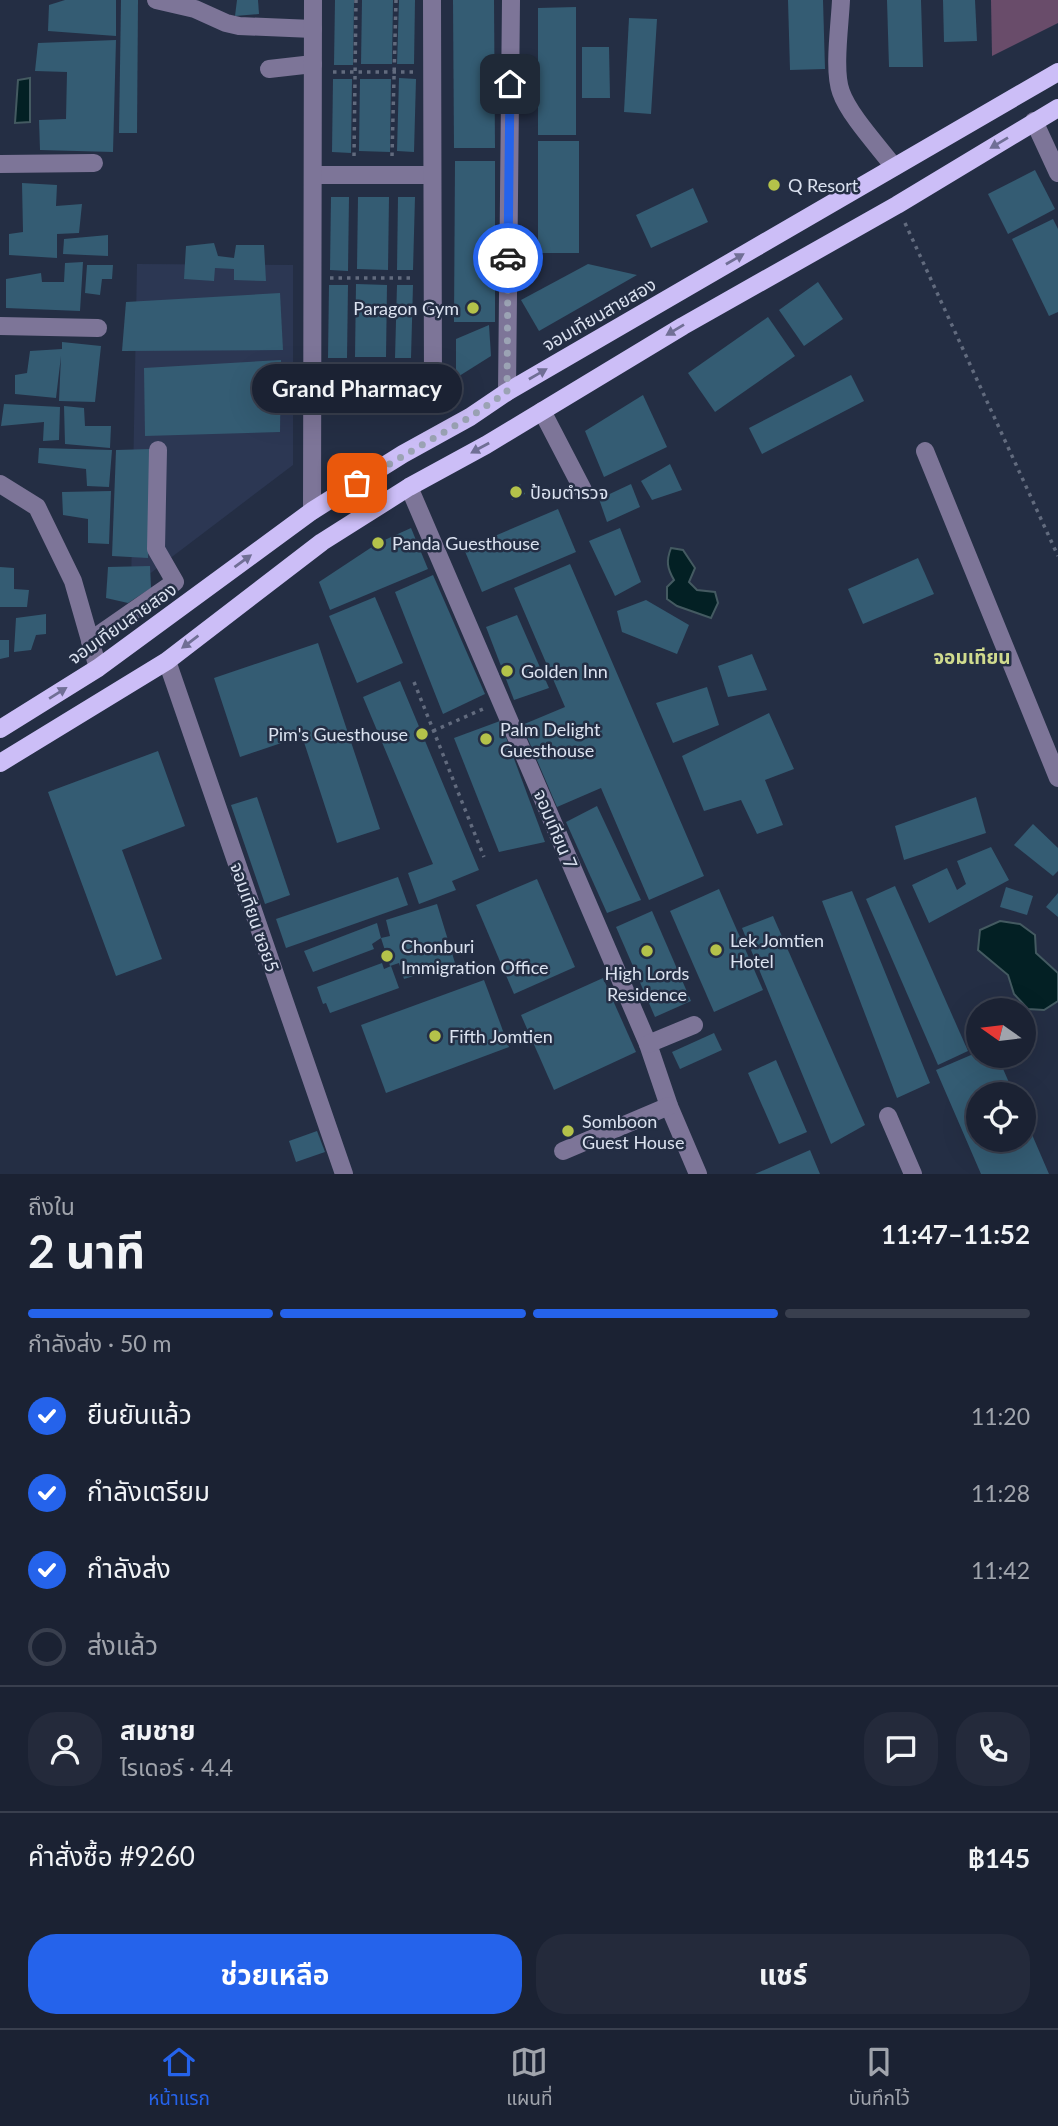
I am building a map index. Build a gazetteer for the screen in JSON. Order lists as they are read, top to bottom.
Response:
{
  "streets": {
    "main road": ["จอมเทียนสายสอง"],
    "street": ["จอมเทียน 7", "จอมเทียน ซอย5"]
  },
  "districts": ["จอมเทียน"],
  "places": [
    "Q Resort",
    "Paragon Gym",
    "Grand Pharmacy",
    "ป้อมตำรวจ",
    "Panda Guesthouse",
    "Golden Inn",
    "Pim's Guesthouse",
    "Palm Delight Guesthouse",
    "Lek Jomtien Hotel",
    "High Lords Residence",
    "Chonburi Immigration Office",
    "Fifth Jomtien",
    "Somboon Guest House"
  ],
  "north": "left",
  "page": {
    "bubble": "Grand Pharmacy",
    "heading": ["2 นาที", "ถึงใน", "11:47–11:52"],
    "panel": [
      "สมชาย",
      "ไรเดอร์ · 4.4",
      "คำสั่งซื้อ #9260",
      "฿145"
    ],
    "bar": "กำลังส่ง · 50 m",
    "list": [
      ["ยืนยันแล้ว", "11:20"],
      ["กำลังเตรียม", "11:28"],
      ["กำลังส่ง", "11:42"],
      "ส่งแล้ว"
    ],
    "buttons": ["ช่วยเหลือ", "แชร์"],
    "tabs": ["หน้าแรก", "แผนที่", "บันทึกไว้"]
  }
}
